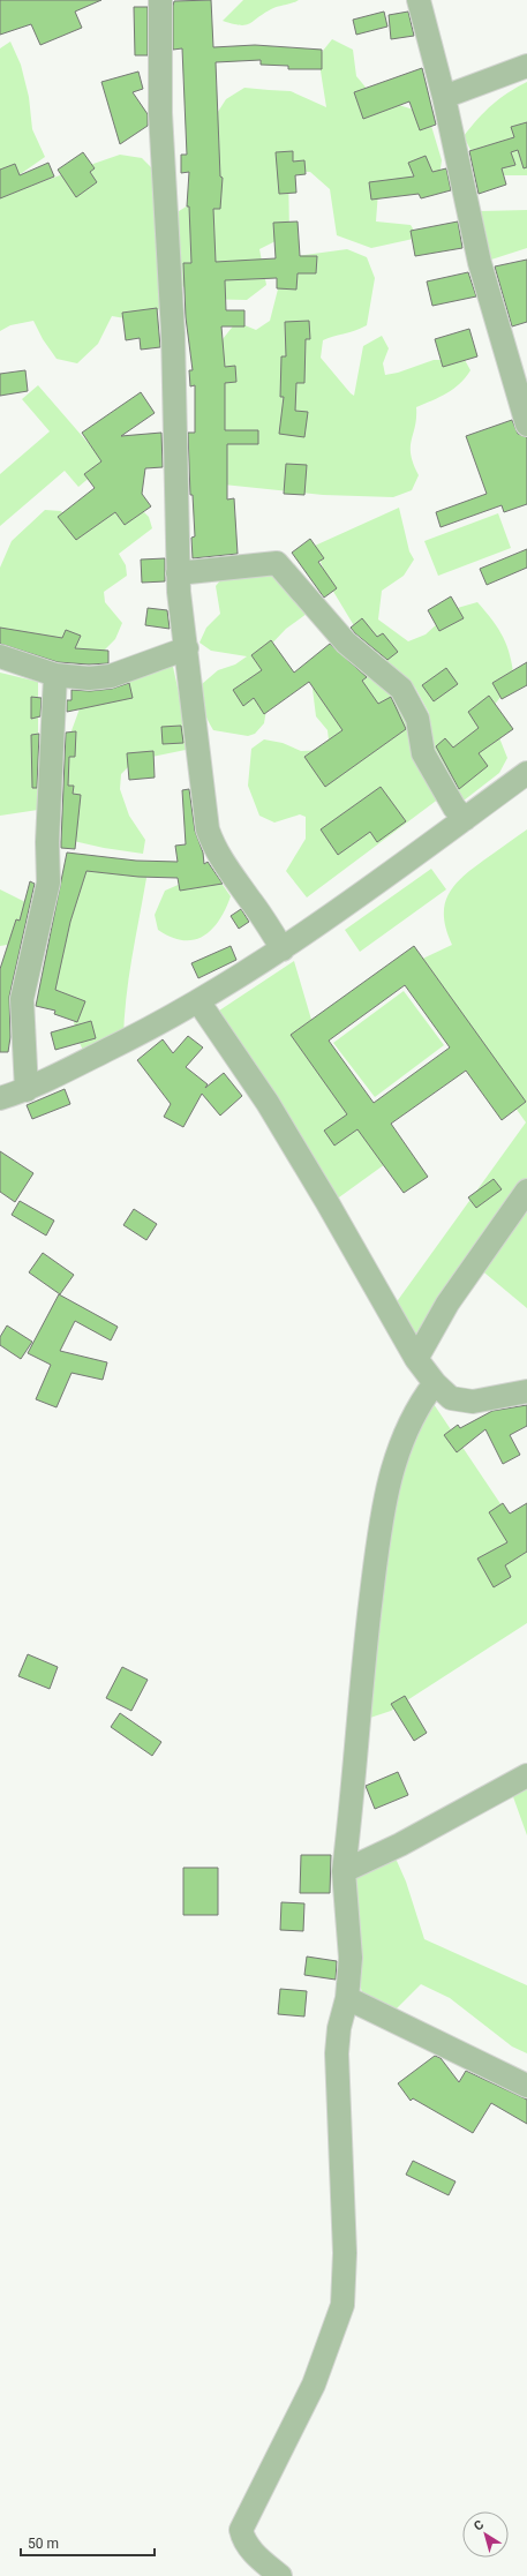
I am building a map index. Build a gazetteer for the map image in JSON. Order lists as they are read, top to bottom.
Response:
{
  "scale_bar": "50 m",
  "north": "top left"
}
